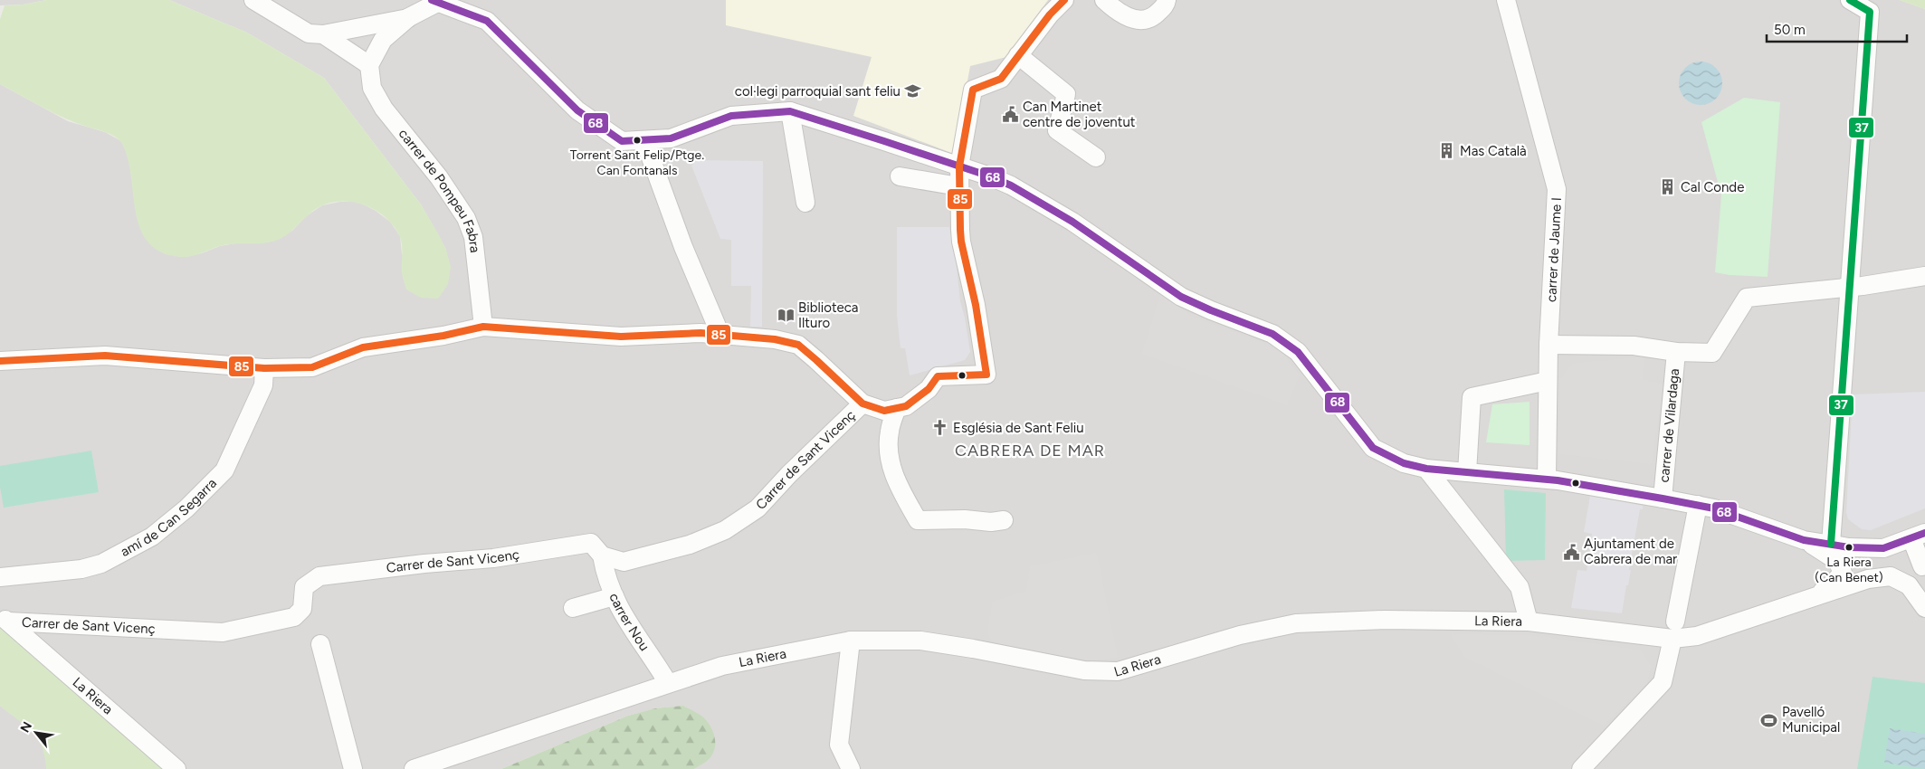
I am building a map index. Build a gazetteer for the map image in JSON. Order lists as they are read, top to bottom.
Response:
{
  "streets": {
    "street": [
      "carrer de Pompeu Fabra",
      "carrer de Jaume I",
      "carrer de Vilardaga",
      "Carrer de Sant Vicenç",
      "amí de Can Segarra",
      "carrer Nou",
      "La Riera"
    ]
  },
  "crossings": [
    ["Carrer de Sant Vicenç", "carrer Nou"],
    ["Carrer de Sant Vicenç", "La Riera"],
    ["carrer Nou", "La Riera"]
  ],
  "districts": ["CABRERA DE MAR"],
  "places": {
    "school or university": ["col·legi parroquial sant feliu"],
    "public building": ["Can Martinet centre de joventut", "Ajuntament de Cabrera de mar"],
    "other": ["Torrent Sant Felip/Ptge. Can Fontanals", "La Riera (Can Benet)"],
    "building": ["Mas Català", "Cal Conde"],
    "library": ["Biblioteca Ilturo"],
    "church": ["Església de Sant Feliu"],
    "sports": ["Pavelló Municipal"]
  },
  "lines": ["transit line 68", "transit line 85", "transit line 37"],
  "scale_bar": "50 m",
  "north": "top left"
}
